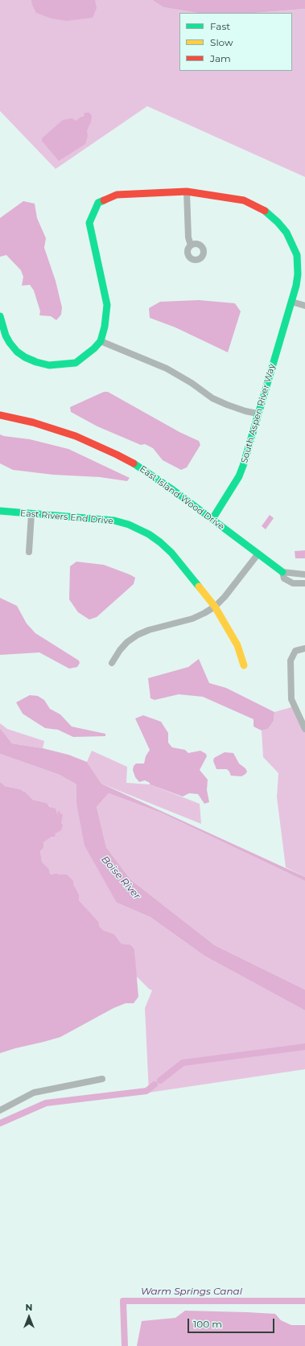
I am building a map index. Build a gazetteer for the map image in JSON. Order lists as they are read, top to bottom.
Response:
{
  "streets": {
    "street": ["South Aspen River Way", "East Island Wood Drive", "East Rivers End Drive"]
  },
  "crossings": [
    ["South Aspen River Way", "East Island Wood Drive"]
  ],
  "water": ["Boise River", "Warm Springs Canal"],
  "legend": ["Fast", "Slow", "Jam"],
  "scale_bar": "100 m",
  "north": "top"
}
